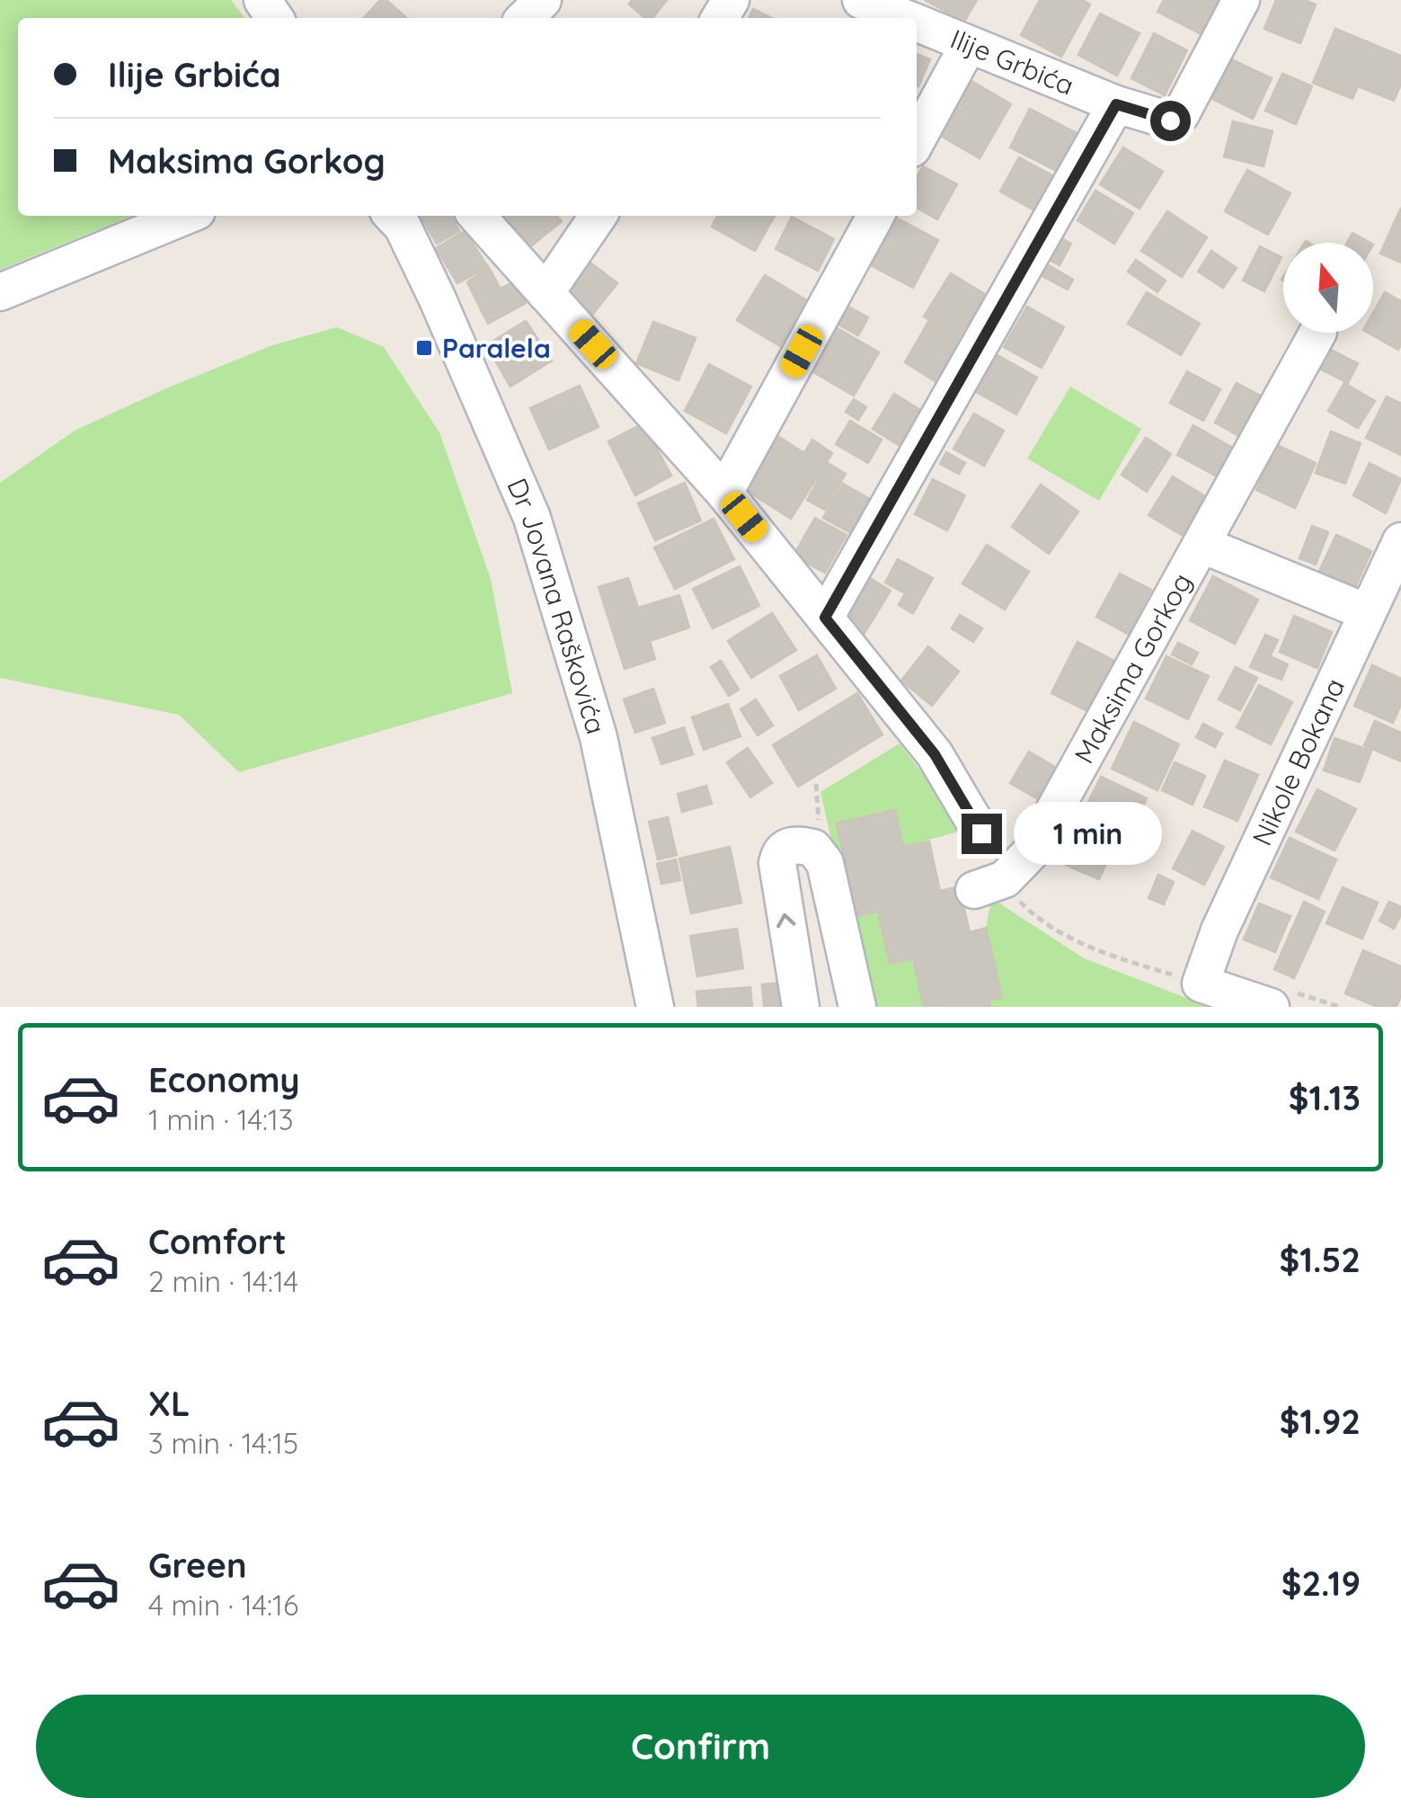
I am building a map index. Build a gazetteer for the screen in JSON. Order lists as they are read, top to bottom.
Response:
{
  "streets": {
    "street": [
      "Ilije Grbića",
      "Dr Jovana Raškovića",
      "Maksima Gorkog",
      "Nikole Bokana"
    ]
  },
  "crossings": [
    ["Maksima Gorkog", "Nikole Bokana"]
  ],
  "places": {
    "transit": ["Paralela"]
  },
  "north": "top",
  "page": {
    "banner": ["Ilije Grbića", "Maksima Gorkog"],
    "bubble": "1 min",
    "list": [
      {
        "name": "Economy",
        "note": "1 min · 14:13",
        "value": "$1.13"
      },
      {
        "name": "Comfort",
        "note": "2 min · 14:14",
        "value": "$1.52"
      },
      {
        "name": "XL",
        "note": "3 min · 14:15",
        "value": "$1.92"
      },
      {
        "name": "Green",
        "note": "4 min · 14:16",
        "value": "$2.19"
      }
    ],
    "buttons": "Confirm"
  }
}
